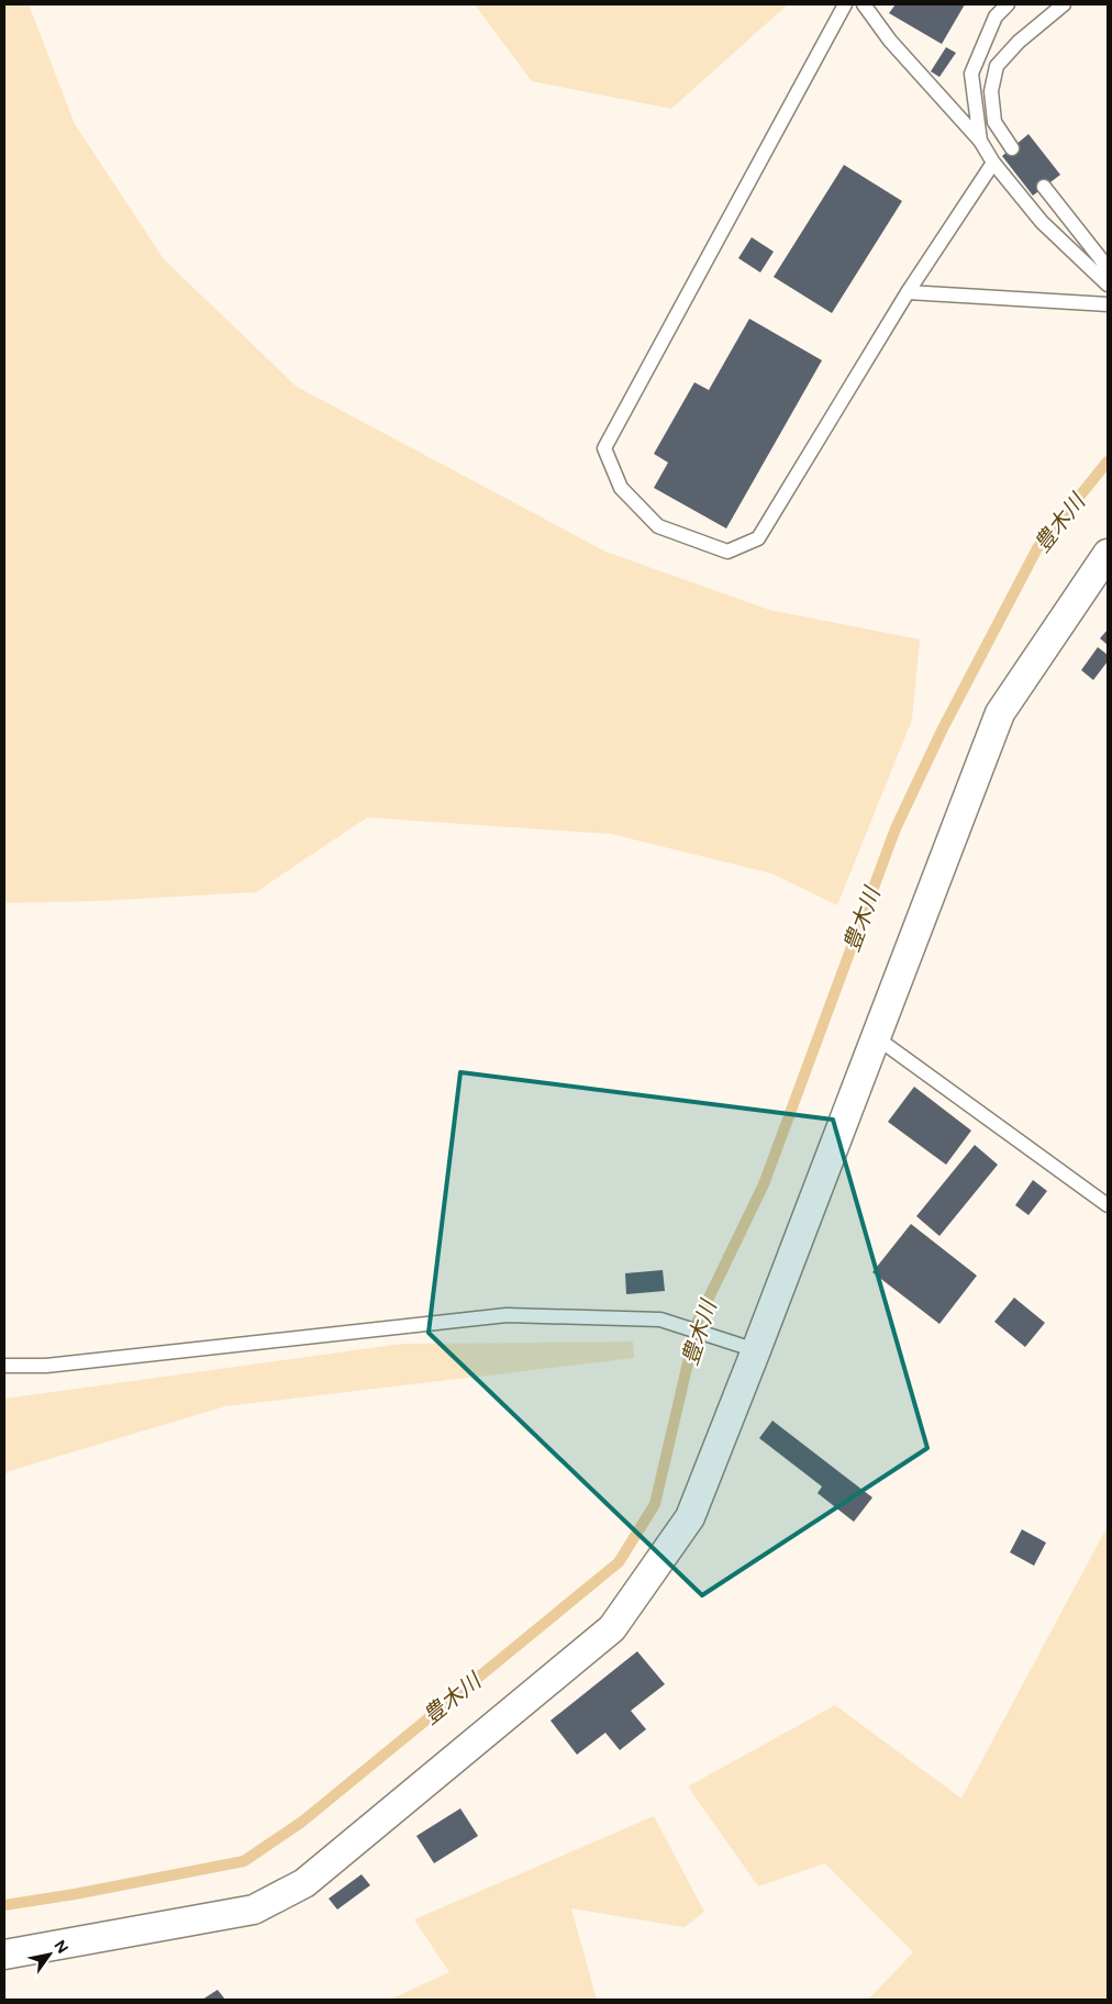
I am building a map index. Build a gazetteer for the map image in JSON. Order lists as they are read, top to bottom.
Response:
{
  "water": ["豊木川"],
  "north": "top right"
}
